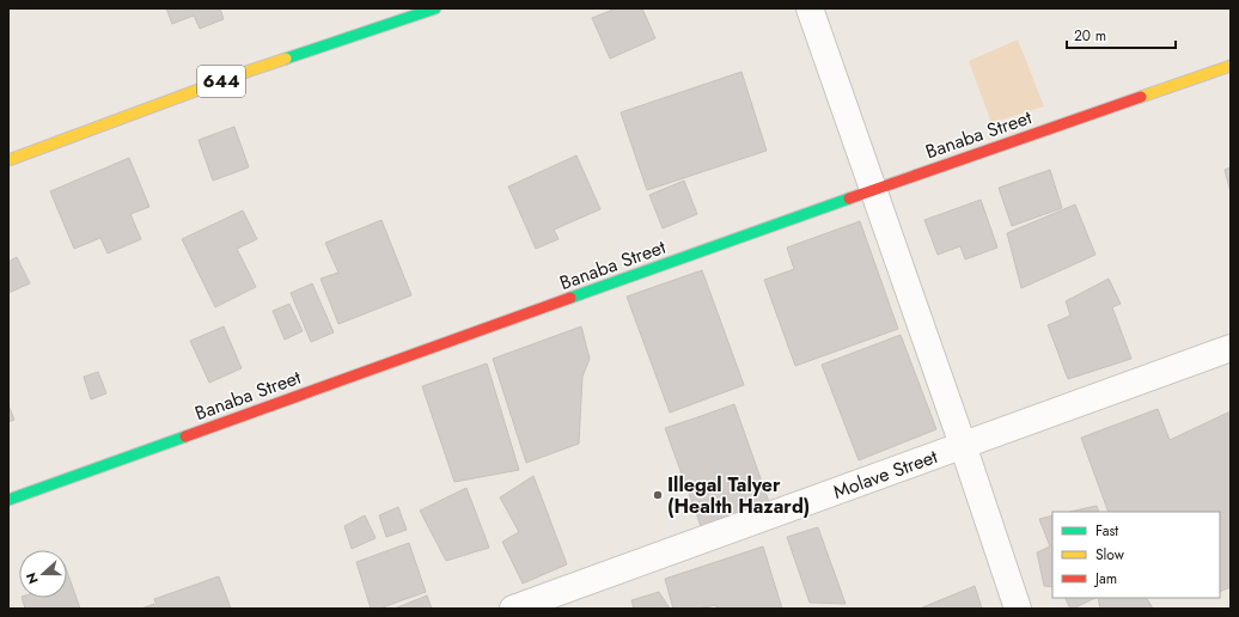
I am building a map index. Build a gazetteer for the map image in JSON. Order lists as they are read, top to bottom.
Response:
{
  "streets": {
    "street": ["644", "Banaba Street", "Molave Street"]
  },
  "places": ["Illegal Talyer (Health Hazard)"],
  "legend": ["Fast", "Slow", "Jam"],
  "scale_bar": "20 m",
  "north": "left"
}
